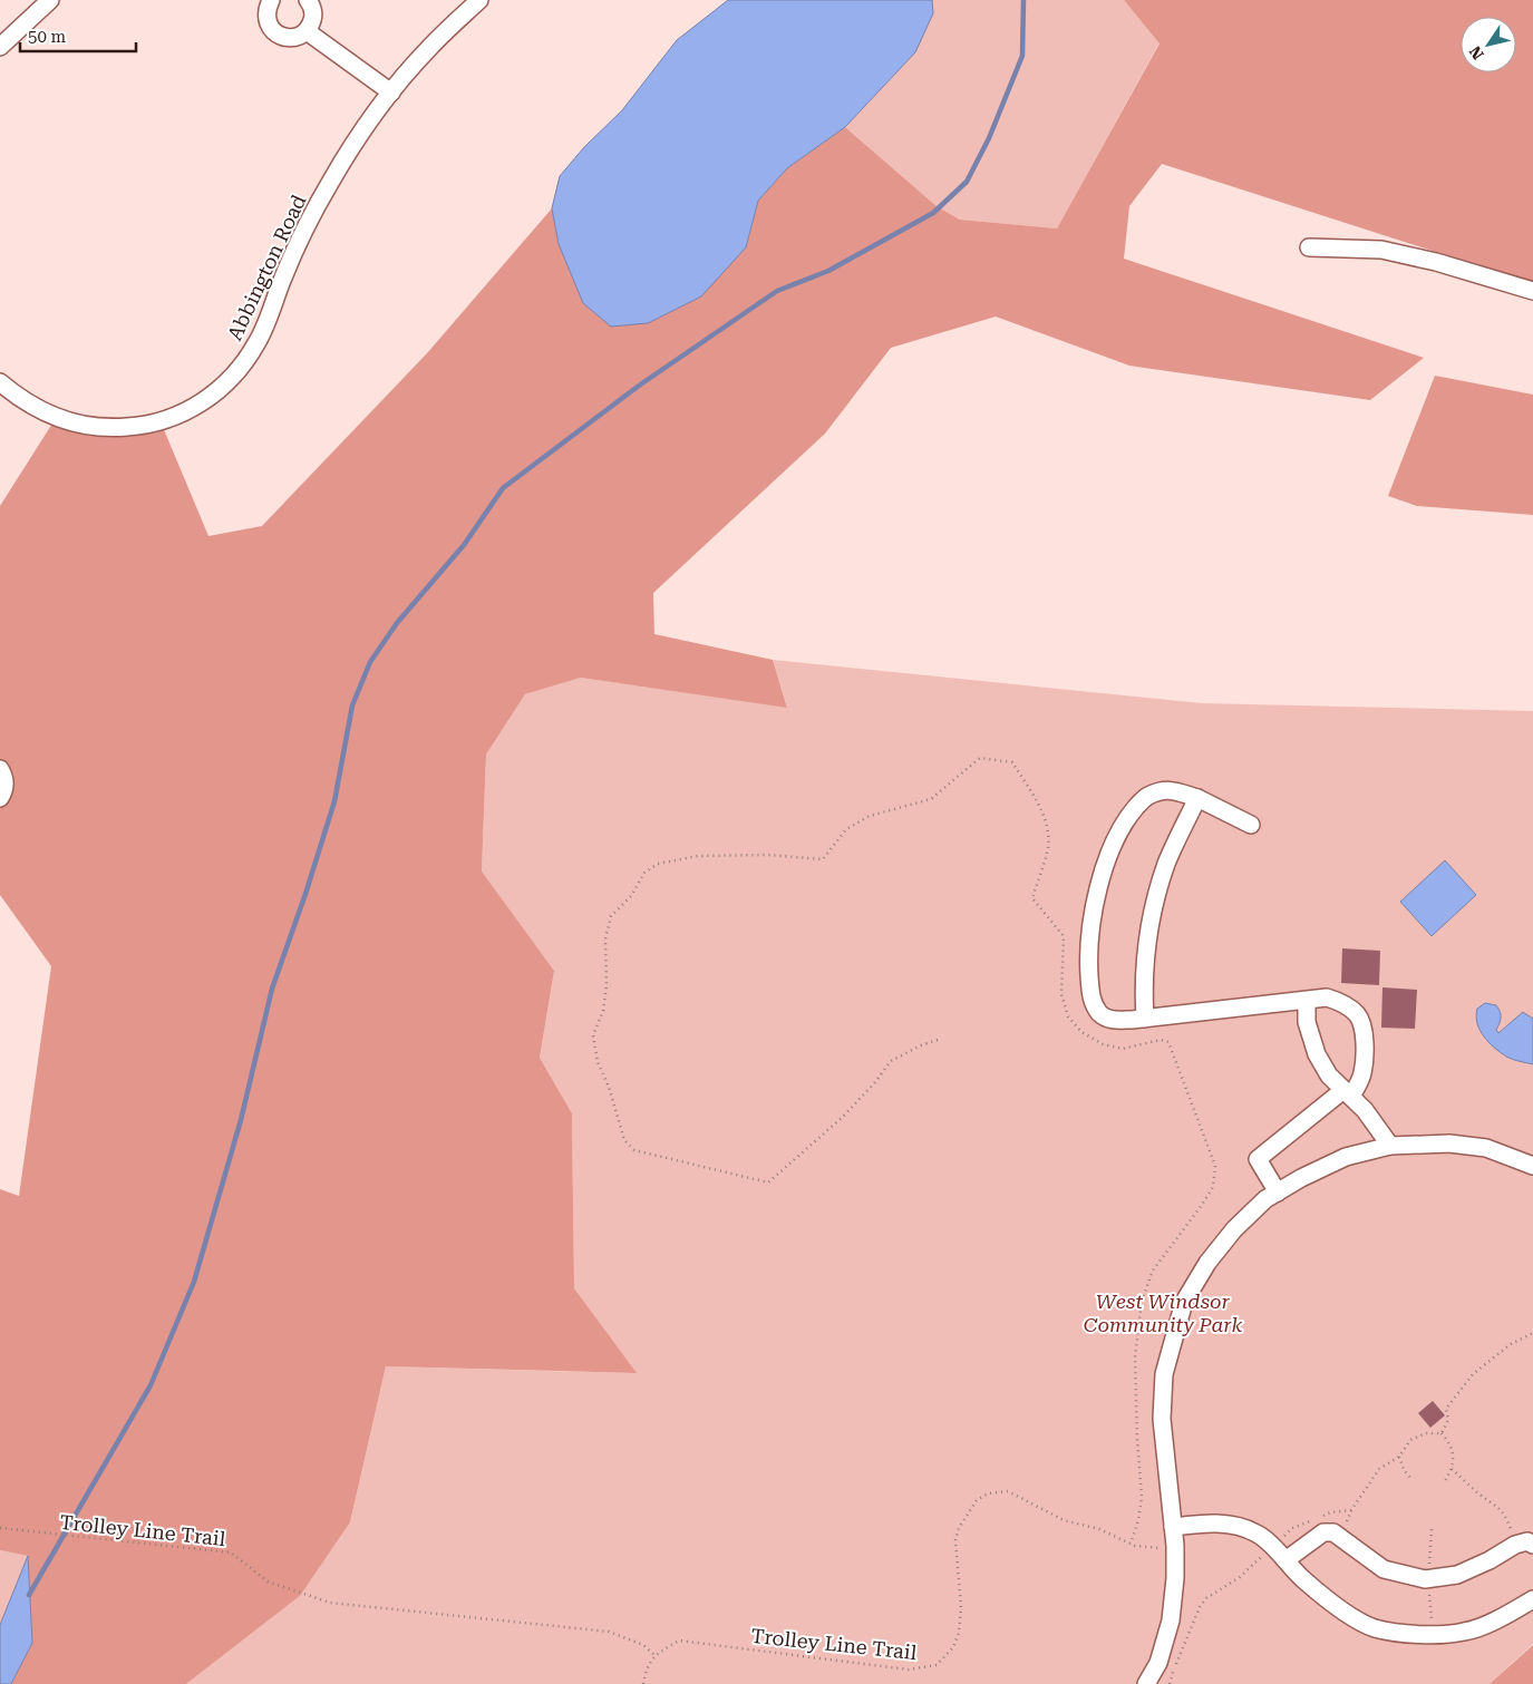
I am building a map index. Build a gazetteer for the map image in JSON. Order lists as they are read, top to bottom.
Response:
{
  "streets": {
    "street": ["Abbington Road"],
    "path": ["Trolley Line Trail"]
  },
  "parks": ["West Windsor Community Park"],
  "scale_bar": "50 m",
  "north": "bottom left"
}
